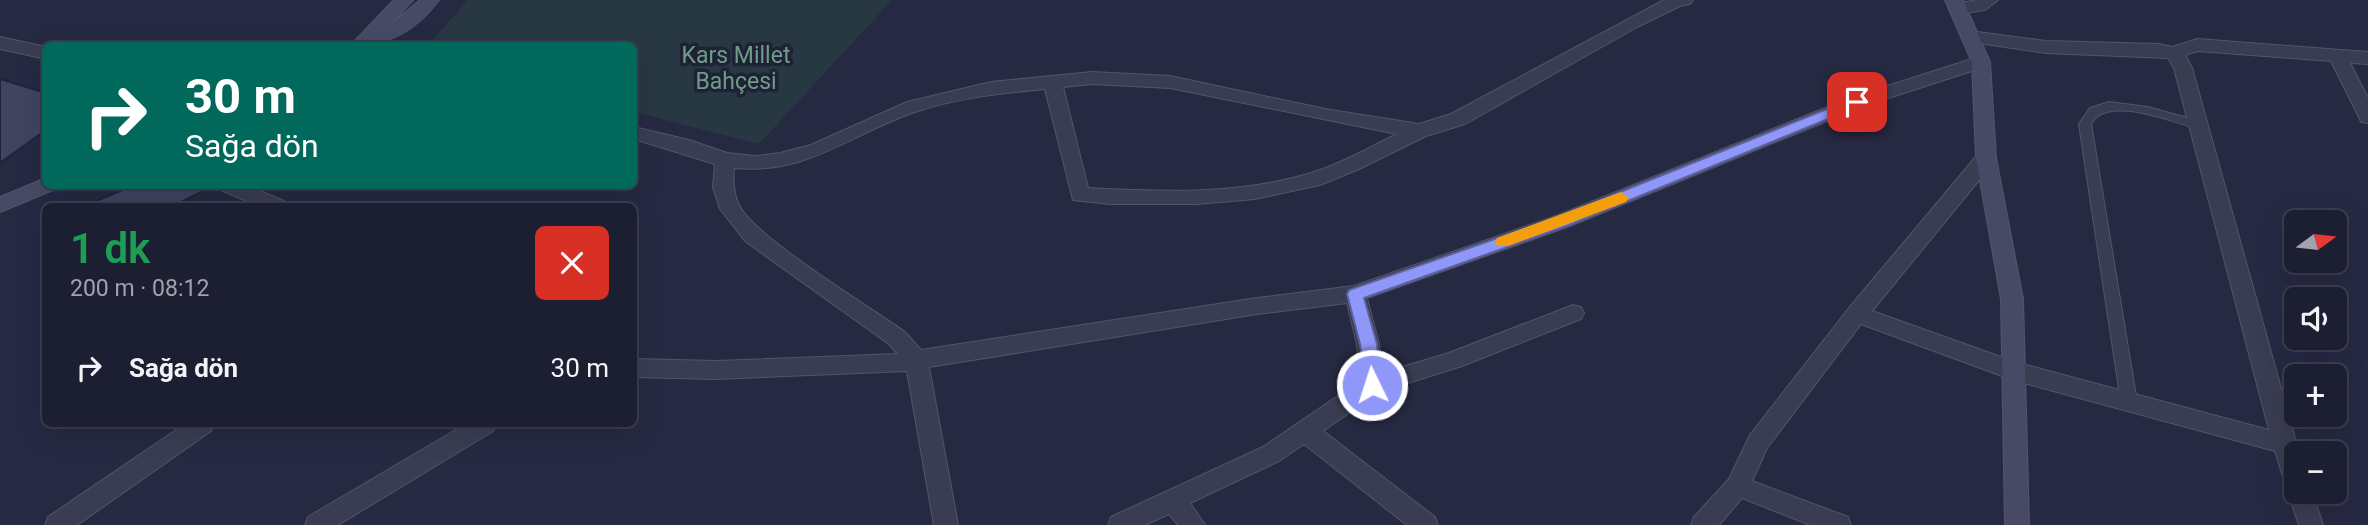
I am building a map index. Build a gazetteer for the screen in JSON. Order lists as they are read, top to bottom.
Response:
{
  "parks": ["Kars Millet Bahçesi"],
  "north": "right",
  "page": {
    "turn": ["30 m", "Sağa dön"],
    "heading": ["1 dk", "200 m · 08:12"],
    "map_buttons": ["+", "−"],
    "list": [
      {
        "name": "Sağa dön",
        "value": "30 m"
      }
    ]
  }
}
